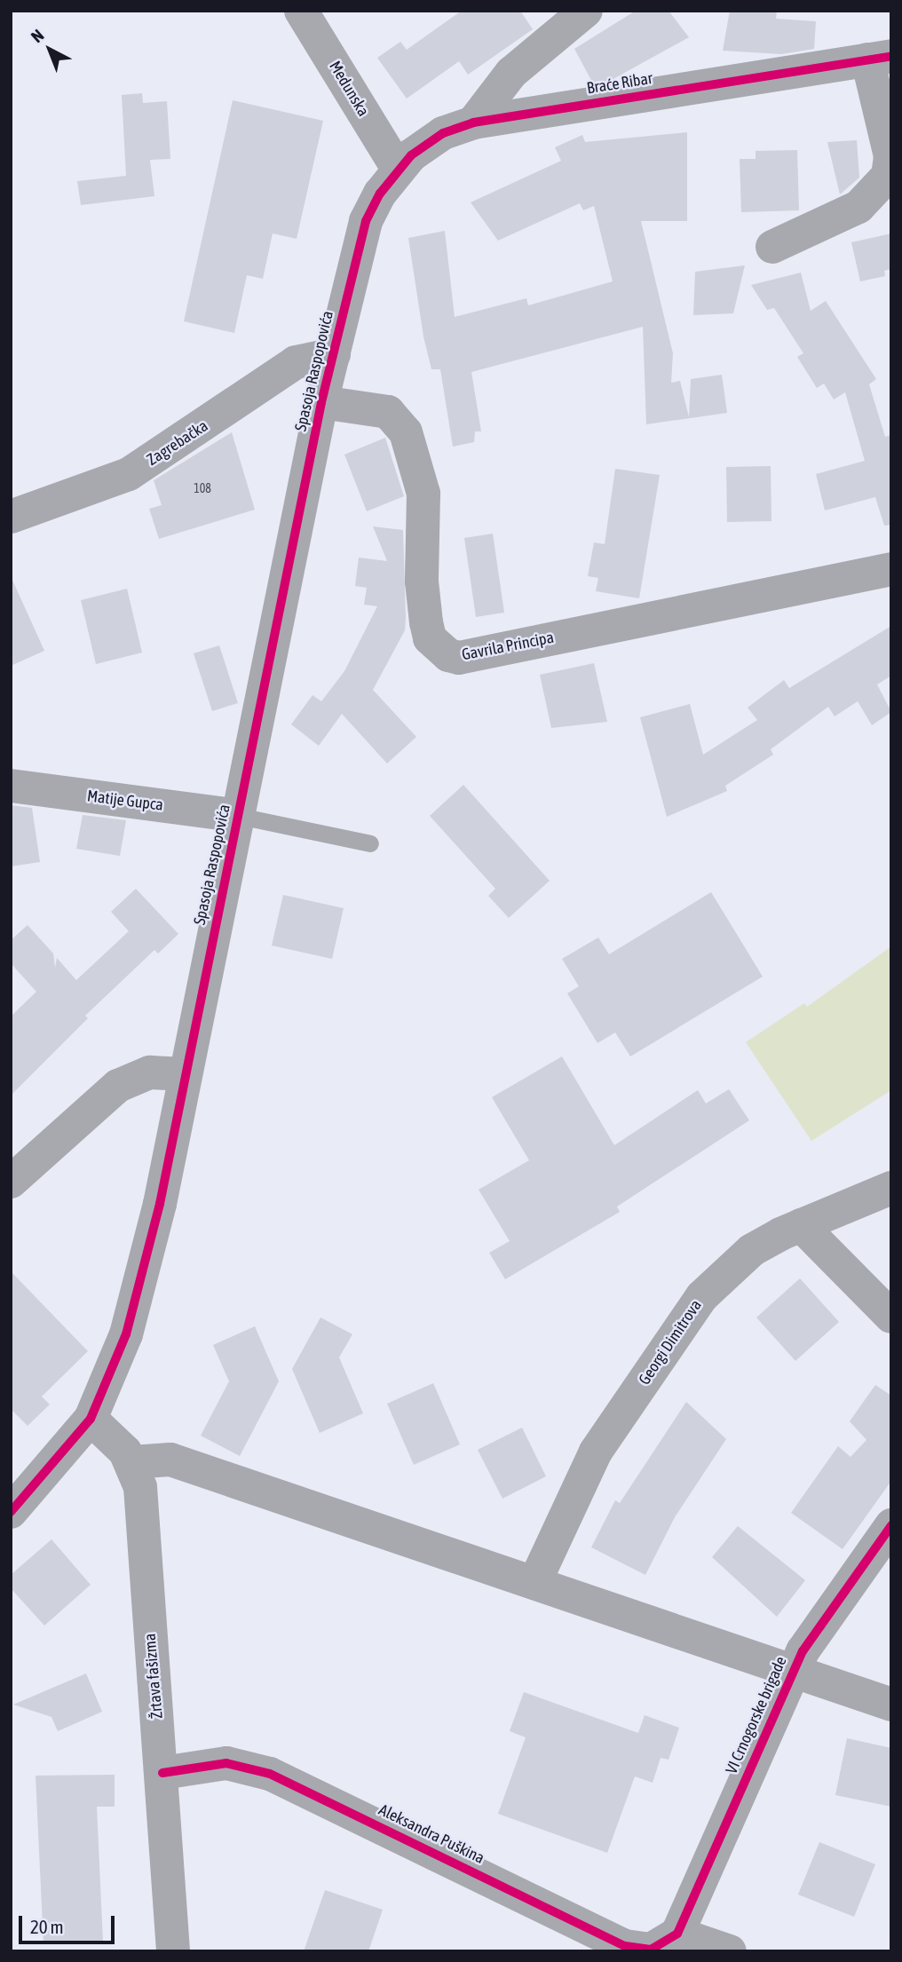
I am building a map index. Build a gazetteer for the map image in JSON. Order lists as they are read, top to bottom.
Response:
{
  "streets": {
    "street": [
      "Braće Ribar",
      "Medunska",
      "Spasoja Raspopovića",
      "Zagrebačka",
      "Gavrila Principa",
      "Matije Gupca",
      "Georgi Dimitrova",
      "Žrtava fašizma",
      "VI Crnogorske brigade",
      "Aleksandra Puškina"
    ]
  },
  "crossings": [
    ["Braće Ribar", "Medunska"],
    ["Braće Ribar", "Spasoja Raspopovića"],
    ["Medunska", "Spasoja Raspopovića"],
    ["Spasoja Raspopovića", "Zagrebačka"],
    ["Spasoja Raspopovića", "Gavrila Principa"],
    ["Spasoja Raspopovića", "Matije Gupca"],
    ["Spasoja Raspopovića", "Žrtava fašizma"],
    ["Žrtava fašizma", "Aleksandra Puškina"],
    ["VI Crnogorske brigade", "Aleksandra Puškina"]
  ],
  "house_numbers": ["108"],
  "scale_bar": "20 m",
  "north": "top left"
}
